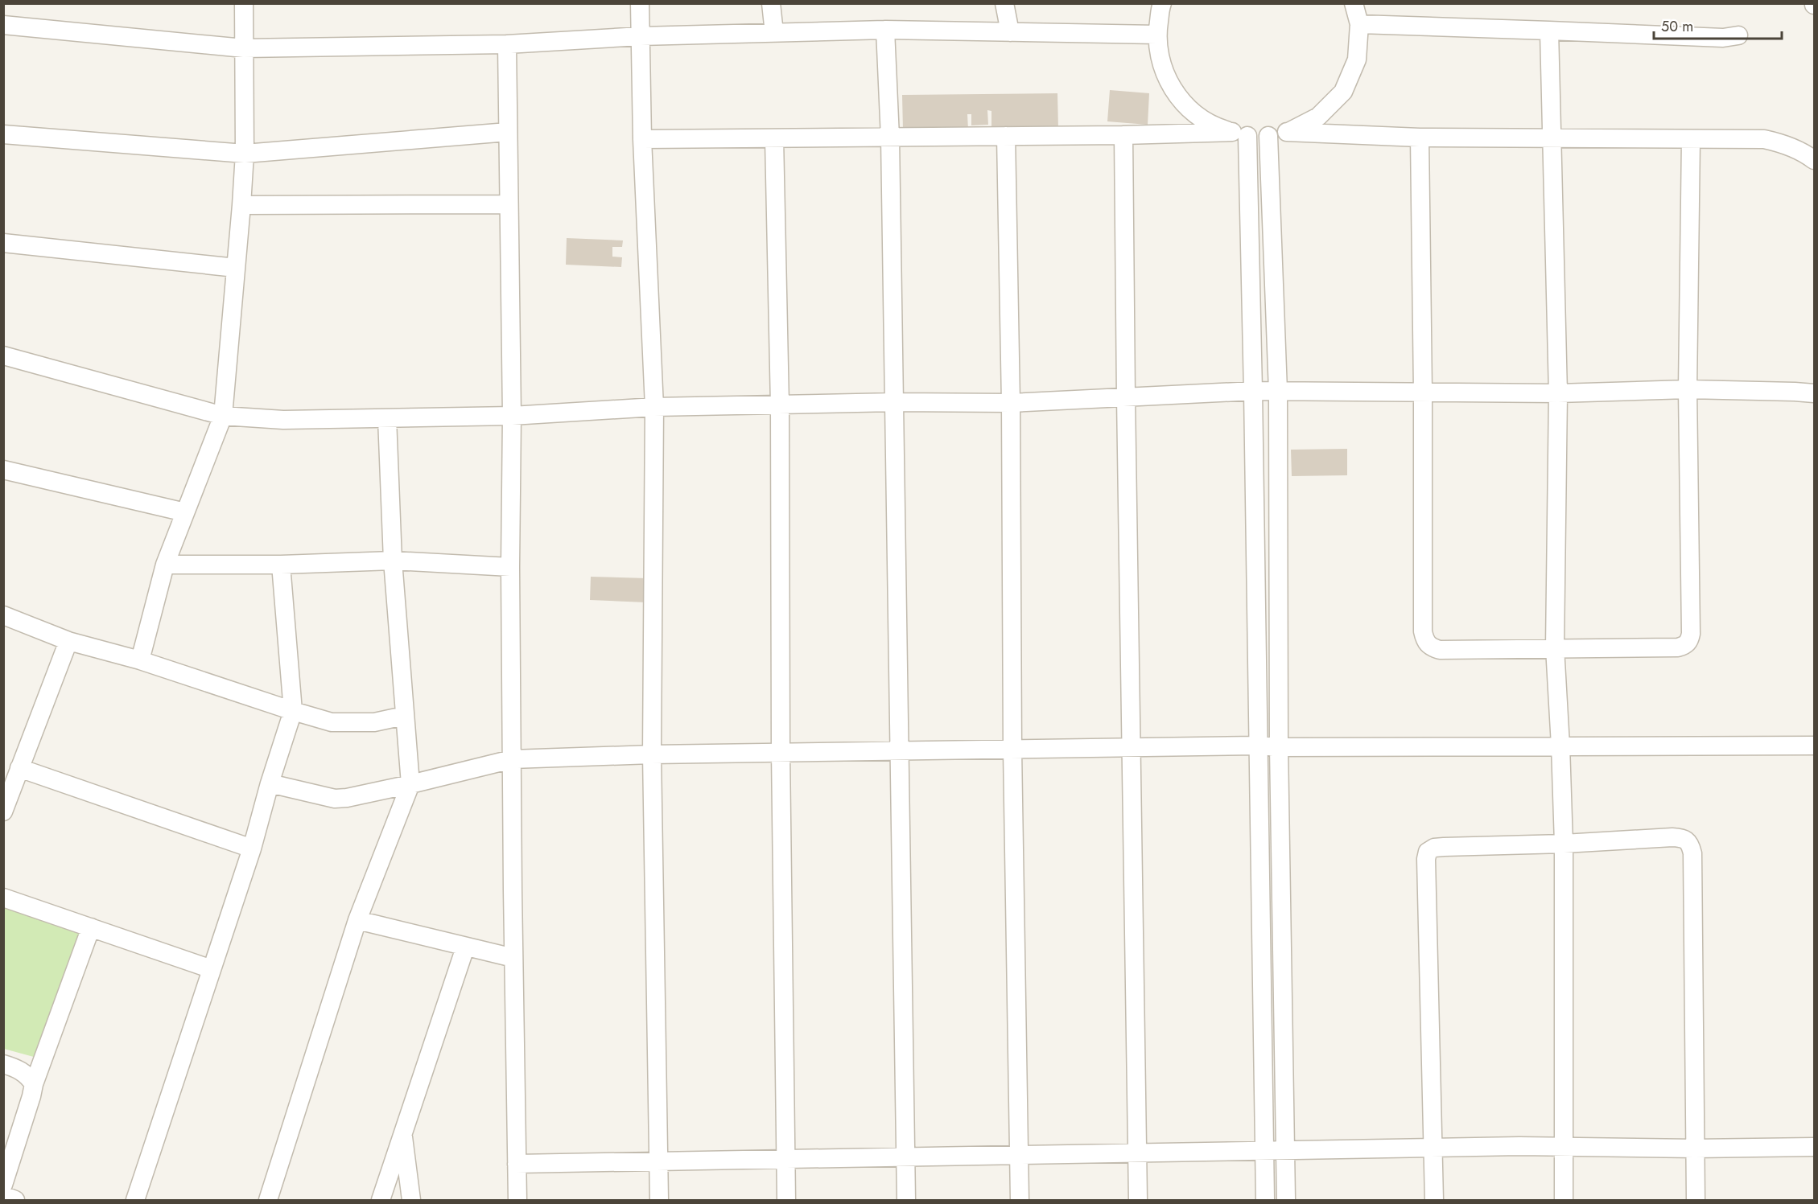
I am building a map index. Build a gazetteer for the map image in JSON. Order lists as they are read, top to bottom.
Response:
{
  "scale_bar": "50 m"
}
